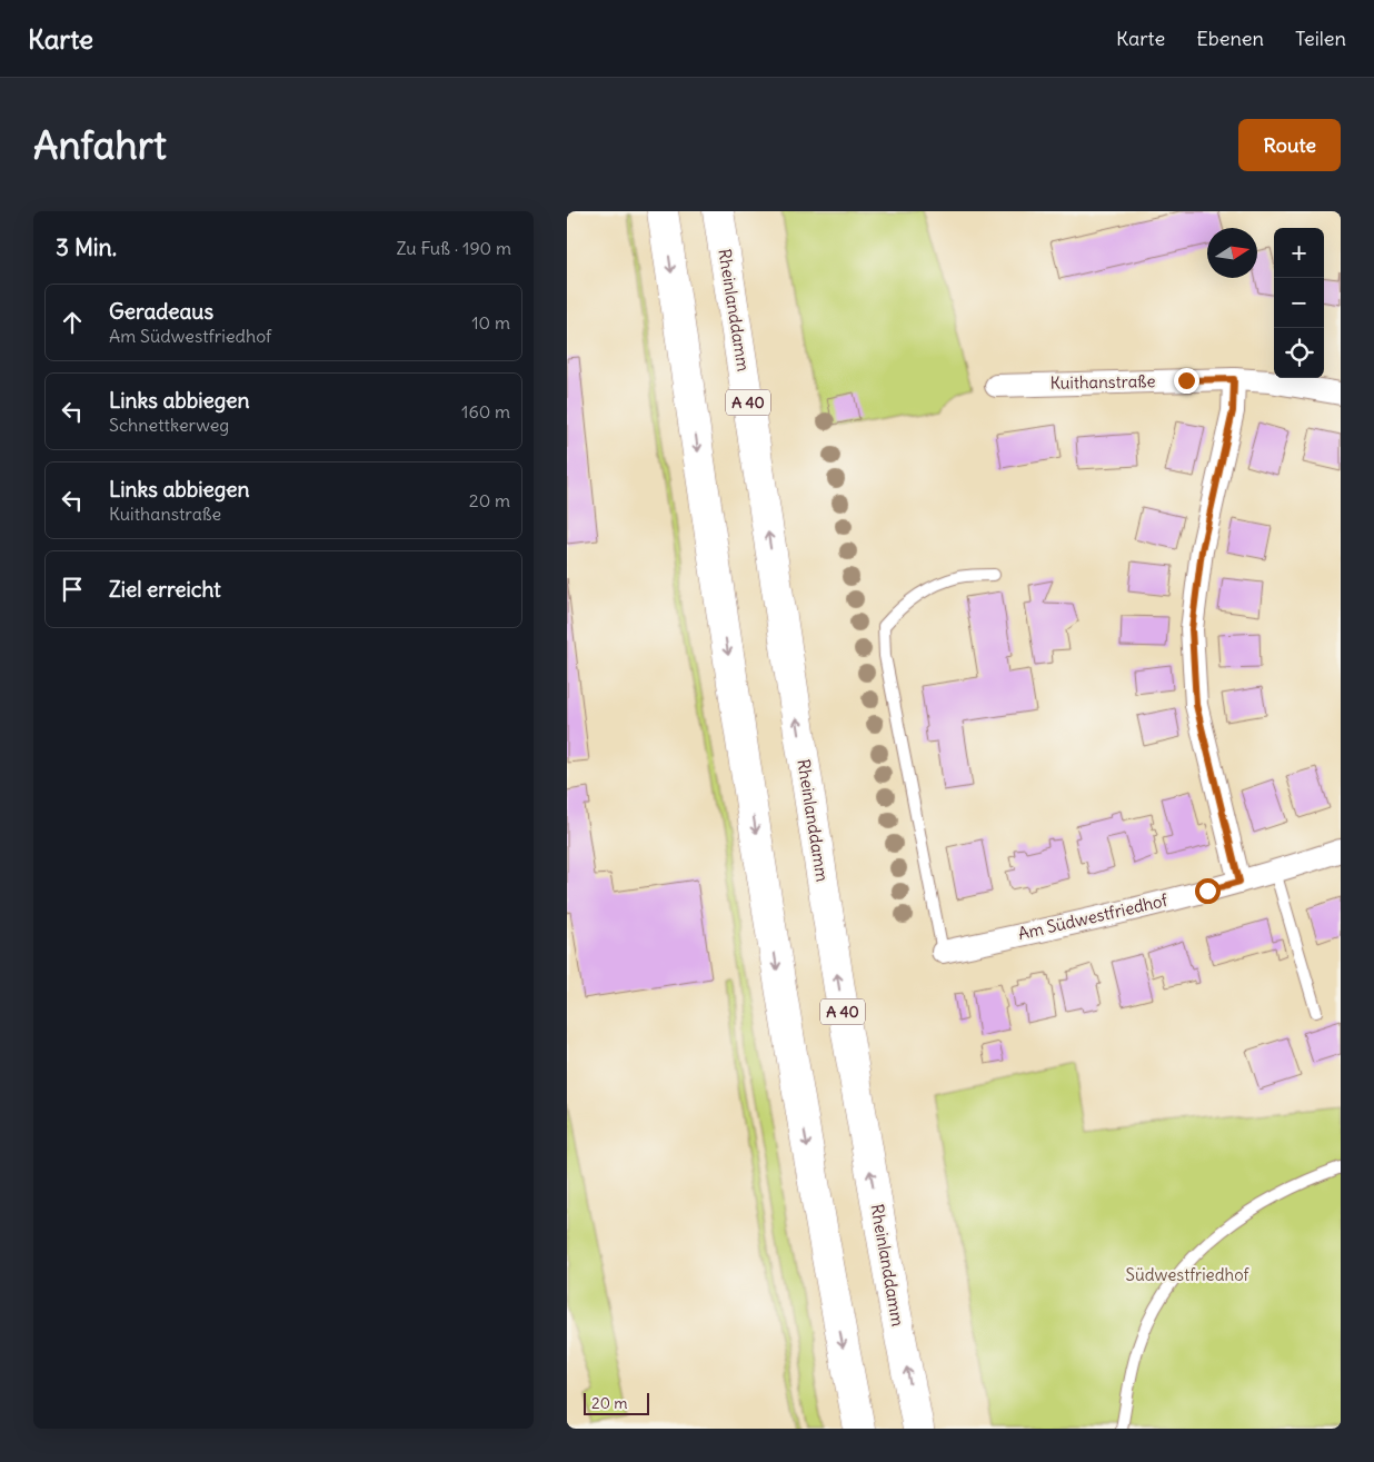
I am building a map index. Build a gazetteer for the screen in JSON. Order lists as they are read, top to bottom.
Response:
{
  "streets": {
    "highway": ["Rheinlanddamm", "A 40"],
    "street": ["Kuithanstraße", "Am Südwestfriedhof"]
  },
  "parks": ["Südwestfriedhof"],
  "scale_bar": "20 m",
  "north": "right",
  "page": {
    "header": "Karte",
    "nav": ["Karte", "Ebenen", "Teilen"],
    "buttons": "Route",
    "title": "Anfahrt",
    "heading": ["3 Min.", "Zu Fuß · 190 m"],
    "map_buttons": ["+", "−"],
    "list": [
      ["Geradeaus", "Am Südwestfriedhof", "10 m"],
      ["Links abbiegen", "Schnettkerweg", "160 m"],
      ["Links abbiegen", "Kuithanstraße", "20 m"],
      "Ziel erreicht"
    ],
    "scale": "20 m"
  }
}
